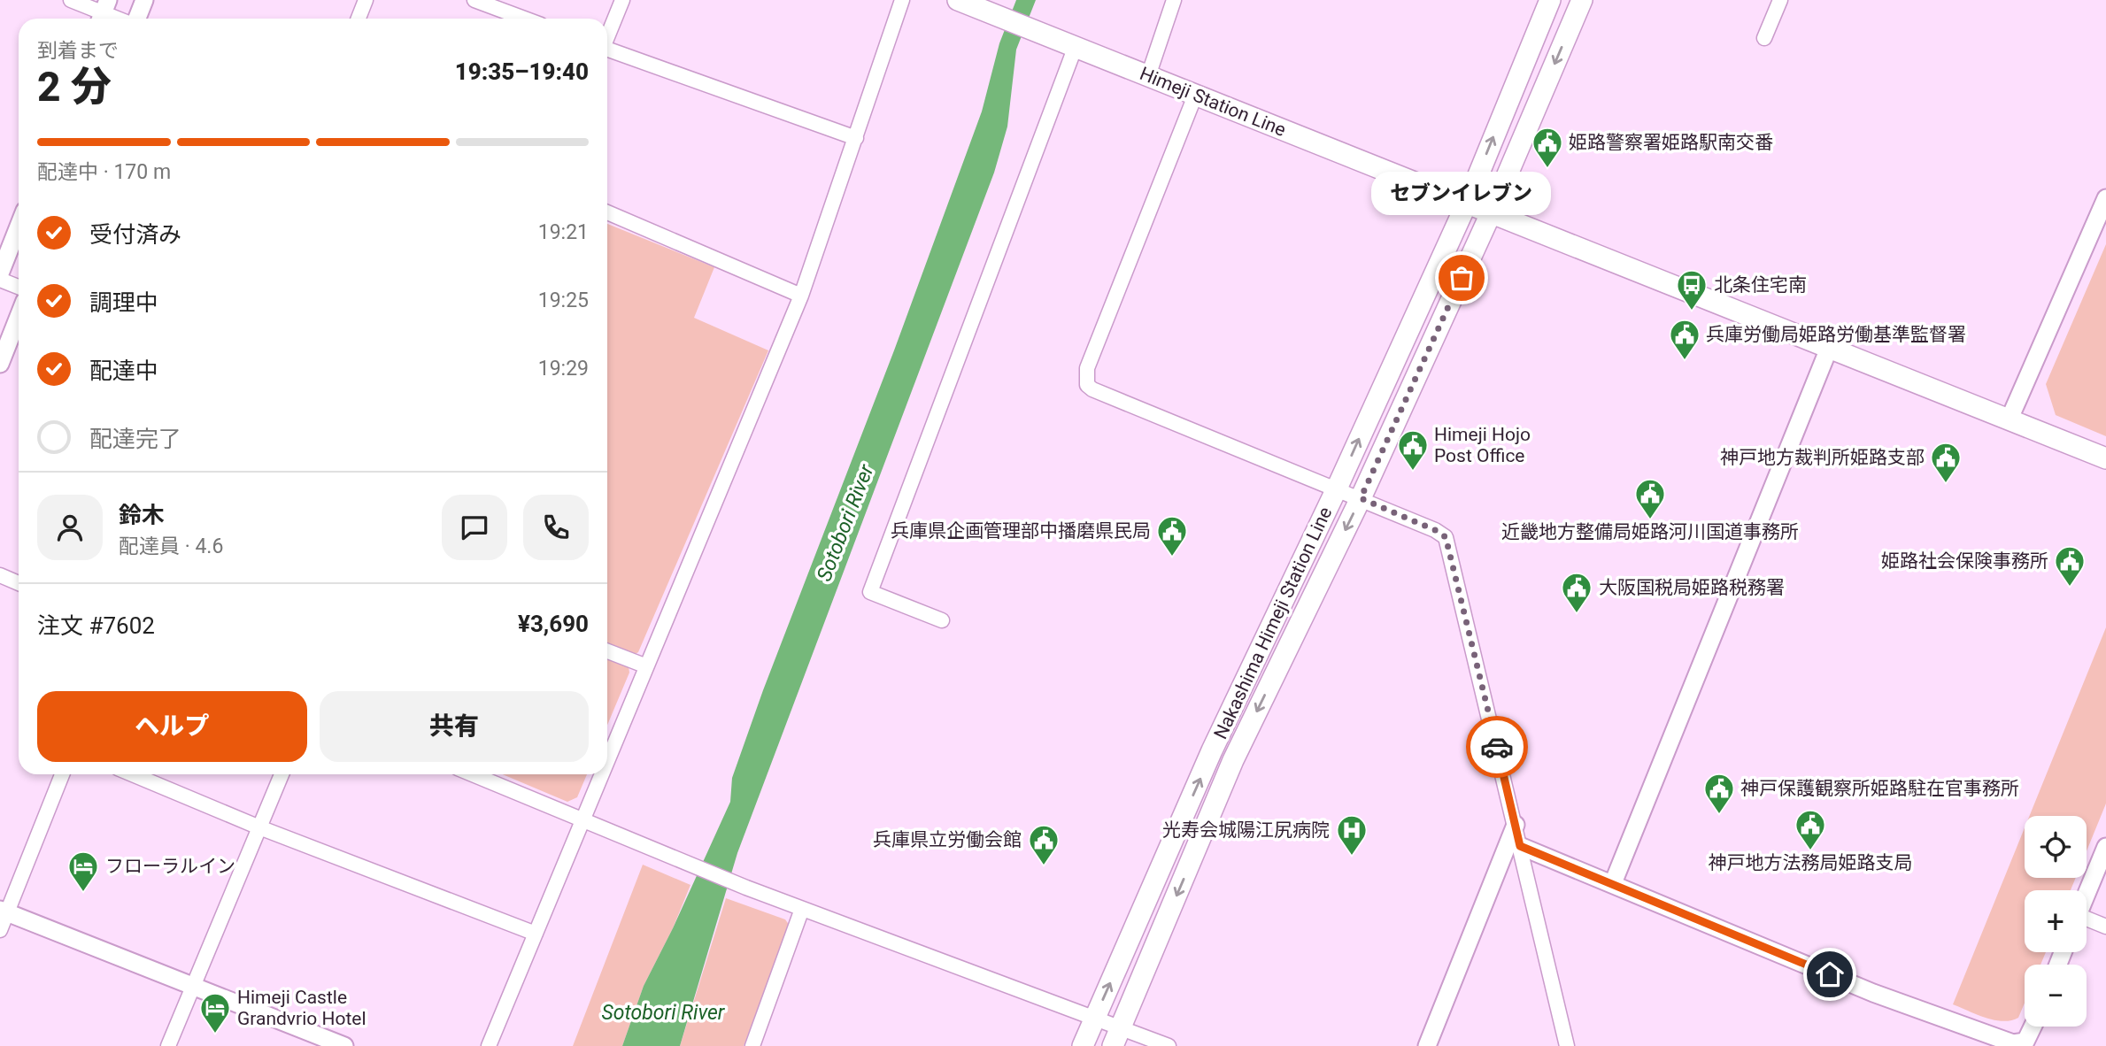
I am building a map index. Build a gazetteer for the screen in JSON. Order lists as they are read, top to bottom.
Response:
{
  "streets": {
    "main road": ["Himeji Station Line", "Nakashima Himeji Station Line"]
  },
  "crossings": [
    ["Himeji Station Line", "Nakashima Himeji Station Line"]
  ],
  "water": ["Sotobori River"],
  "places": {
    "public building": [
      "姫路警察署姫路駅南交番",
      "兵庫労働局姫路労働基準監督署",
      "Himeji Hojo Post Office",
      "神戸地方裁判所姫路支部",
      "近畿地方整備局姫路河川国道事務所",
      "兵庫県企画管理部中播磨県民局",
      "姫路社会保険事務所",
      "大阪国税局姫路税務署",
      "神戸保護観察所姫路駐在官事務所",
      "神戸地方法務局姫路支局",
      "兵庫県立労働会館"
    ],
    "other": ["セブンイレブン"],
    "bus stop": ["北条住宅南"],
    "hospital": ["光寿会城陽江尻病院"],
    "hotel": ["フローラルイン", "Himeji Castle Grandvrio Hotel"]
  },
  "page": {
    "heading": ["2 分", "到着まで", "19:35–19:40"],
    "panel": [
      "鈴木",
      "配達員 · 4.6",
      "注文 #7602",
      "¥3,690"
    ],
    "bar": "配達中 · 170 m",
    "bubble": "セブンイレブン",
    "list": [
      ["受付済み", "19:21"],
      ["調理中", "19:25"],
      ["配達中", "19:29"],
      "配達完了"
    ],
    "buttons": ["ヘルプ", "共有"],
    "map_buttons": ["+", "−"]
  }
}
